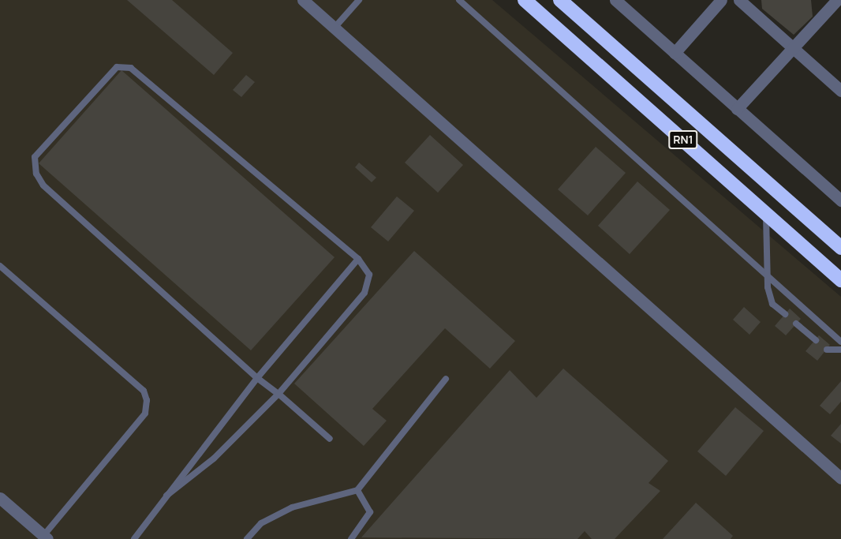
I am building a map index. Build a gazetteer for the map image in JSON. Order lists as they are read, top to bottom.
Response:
{
  "streets": {
    "highway": ["RN1"]
  }
}
